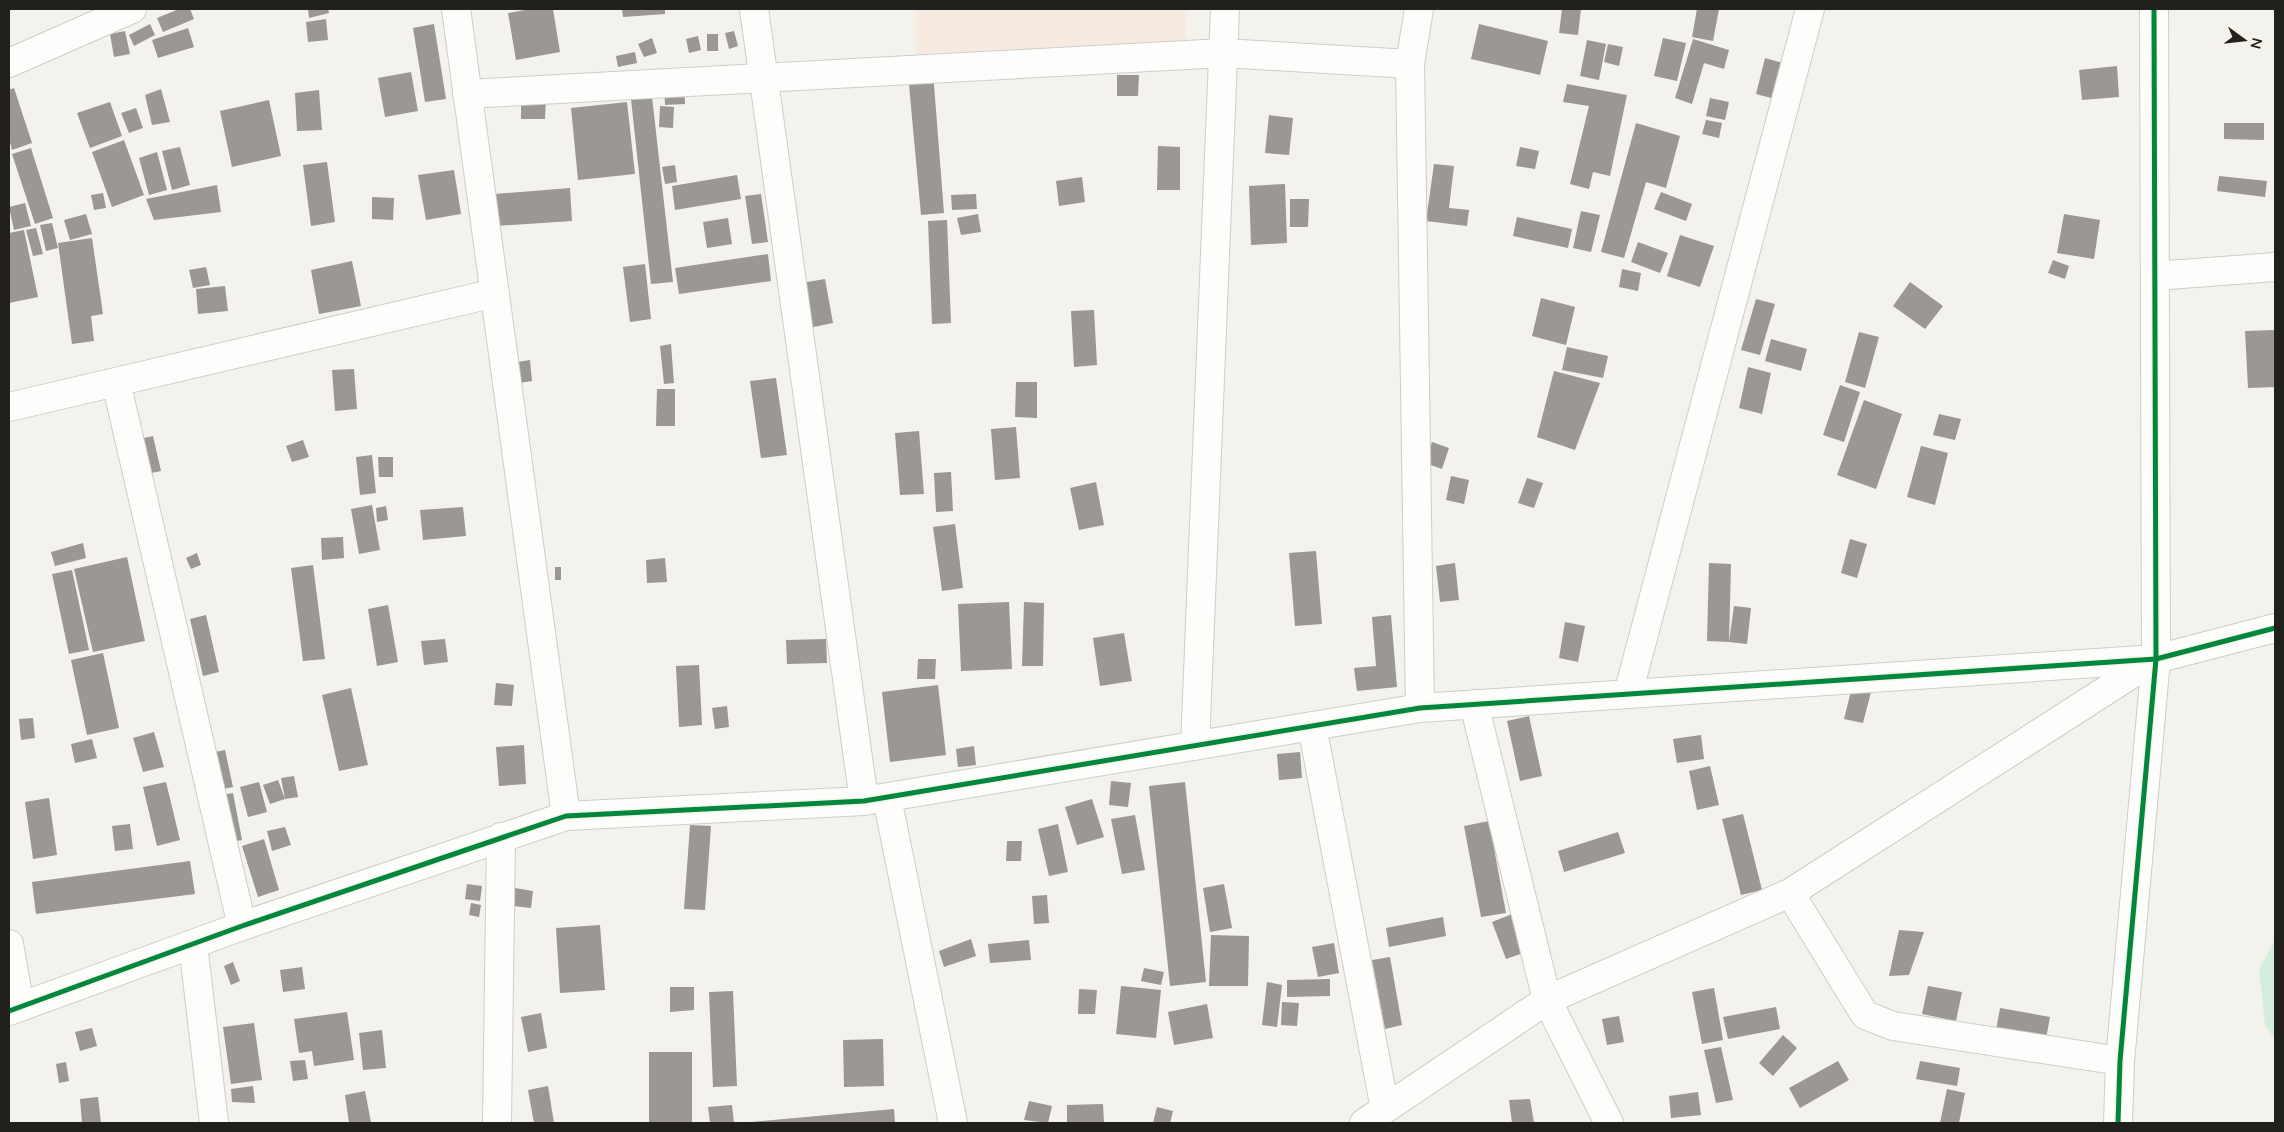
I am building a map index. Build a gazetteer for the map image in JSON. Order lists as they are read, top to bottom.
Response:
{
  "north": "right"
}
